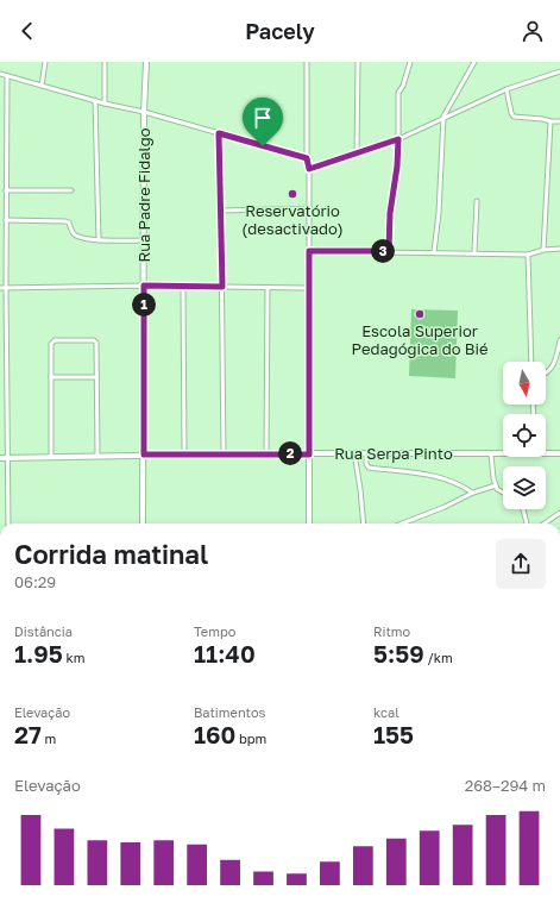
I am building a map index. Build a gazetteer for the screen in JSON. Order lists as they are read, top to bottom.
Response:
{
  "streets": {
    "street": ["Rua Padre Fidalgo", "Rua Serpa Pinto"]
  },
  "crossings": [
    ["Rua Padre Fidalgo", "Rua Serpa Pinto"]
  ],
  "places": ["Reservatório (desactivado)", "Escola Superior Pedagógica do Bié"],
  "north": "bottom",
  "page": {
    "header": "Pacely",
    "pins": ["3", "1", "2"],
    "heading": ["Corrida matinal", "06:29"],
    "stats": [
      ["Distância", "1.95 km"],
      ["Tempo", "11:40"],
      ["Ritmo", "5:59 /km"],
      ["Elevação", "27 m"],
      ["Batimentos", "160 bpm"],
      ["kcal", "155"]
    ],
    "chart": ["Elevação", "268–294 m"]
  }
}
